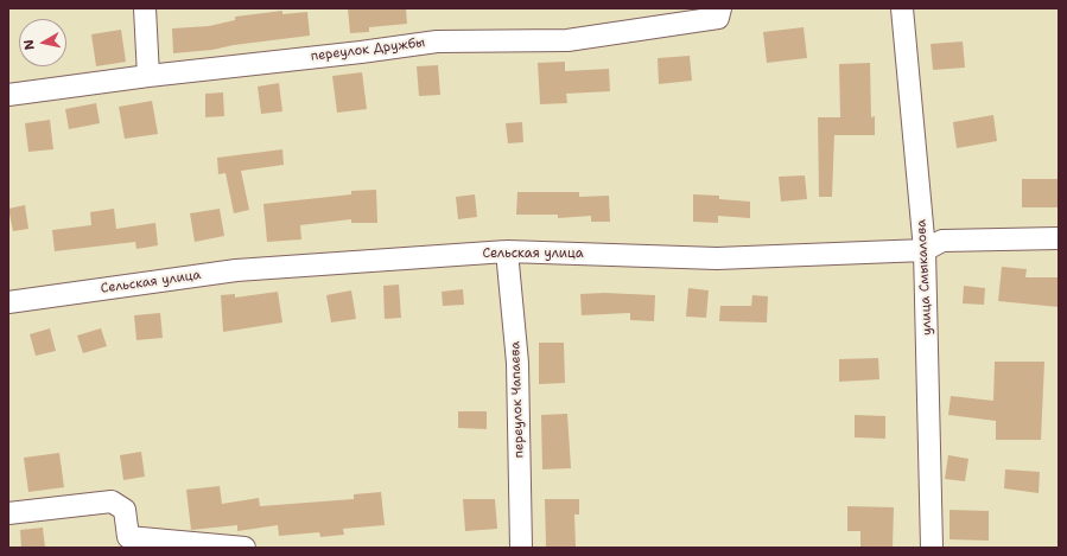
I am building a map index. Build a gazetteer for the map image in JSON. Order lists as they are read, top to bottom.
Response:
{
  "streets": {
    "street": [
      "переулок Дружбы",
      "Сельская улица",
      "улица Смыкалова",
      "переулок Чапаева"
    ]
  },
  "crossings": [
    ["Сельская улица", "улица Смыкалова"],
    ["Сельская улица", "переулок Чапаева"]
  ],
  "north": "left"
}
